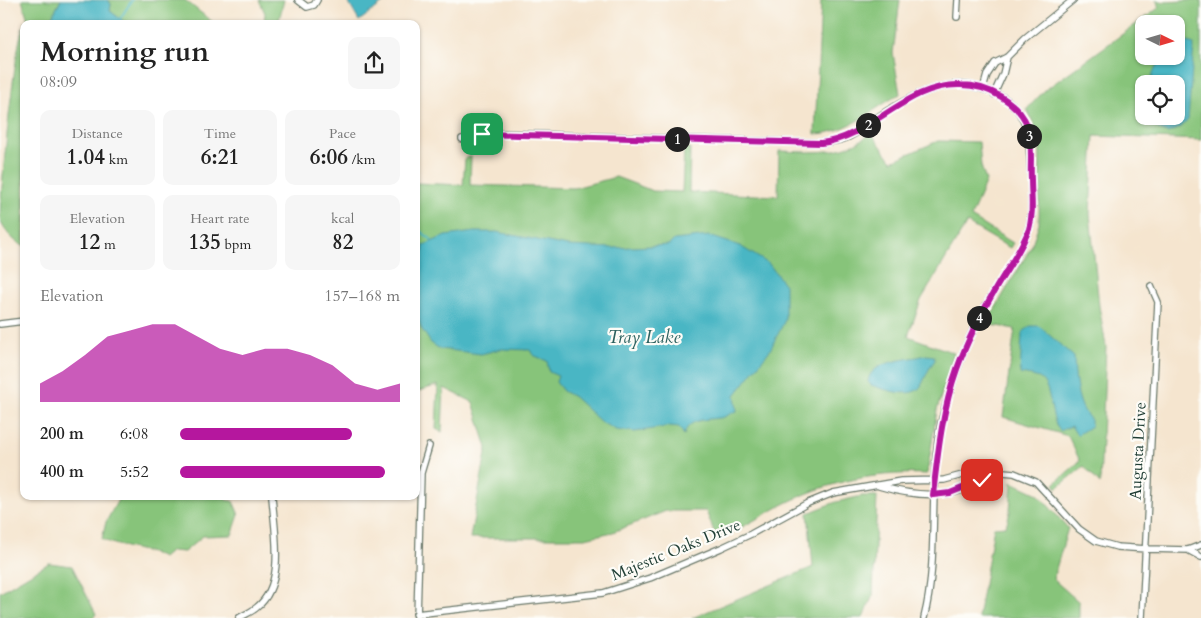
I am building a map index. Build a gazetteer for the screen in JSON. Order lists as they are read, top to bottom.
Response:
{
  "streets": {
    "street": ["Augusta Drive", "Majestic Oaks Drive"]
  },
  "crossings": [
    ["Augusta Drive", "Majestic Oaks Drive"]
  ],
  "water": ["Tray Lake"],
  "north": "right",
  "page": {
    "heading": ["Morning run", "08:09"],
    "stats": [
      ["Distance", "1.04 km"],
      ["Time", "6:21"],
      ["Pace", "6:06 /km"],
      ["Elevation", "12 m"],
      ["Heart rate", "135 bpm"],
      ["kcal", "82"]
    ],
    "pins": [
      "2",
      "3",
      "1",
      "4"
    ],
    "chart": ["Elevation", "157–168 m"],
    "list": [
      {
        "name": "200 m",
        "note": "6:08"
      },
      {
        "name": "400 m",
        "note": "5:52"
      }
    ]
  }
}
